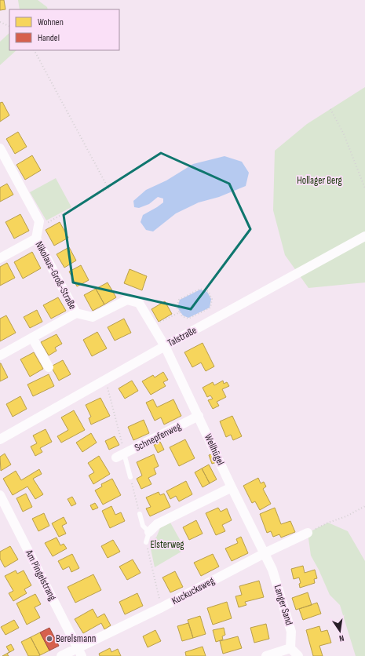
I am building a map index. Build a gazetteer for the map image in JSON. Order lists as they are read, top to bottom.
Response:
{
  "streets": {
    "street": [
      "Nikolaus-Groß-Straße",
      "Talstraße",
      "Schnepfenweg",
      "Wellhügel",
      "Am Pingelstrang",
      "Kuckucksweg",
      "Langer Sand"
    ]
  },
  "crossings": [
    ["Nikolaus-Groß-Straße", "Talstraße"],
    ["Nikolaus-Groß-Straße", "Wellhügel"],
    ["Talstraße", "Wellhügel"],
    ["Schnepfenweg", "Wellhügel"],
    ["Wellhügel", "Kuckucksweg"],
    ["Wellhügel", "Langer Sand"],
    ["Am Pingelstrang", "Kuckucksweg"],
    ["Kuckucksweg", "Langer Sand"]
  ],
  "parks": ["Hollager Berg", "Elsterweg"],
  "places": ["Berelsmann"],
  "legend": ["Wohnen", "Handel"],
  "north": "bottom"
}
